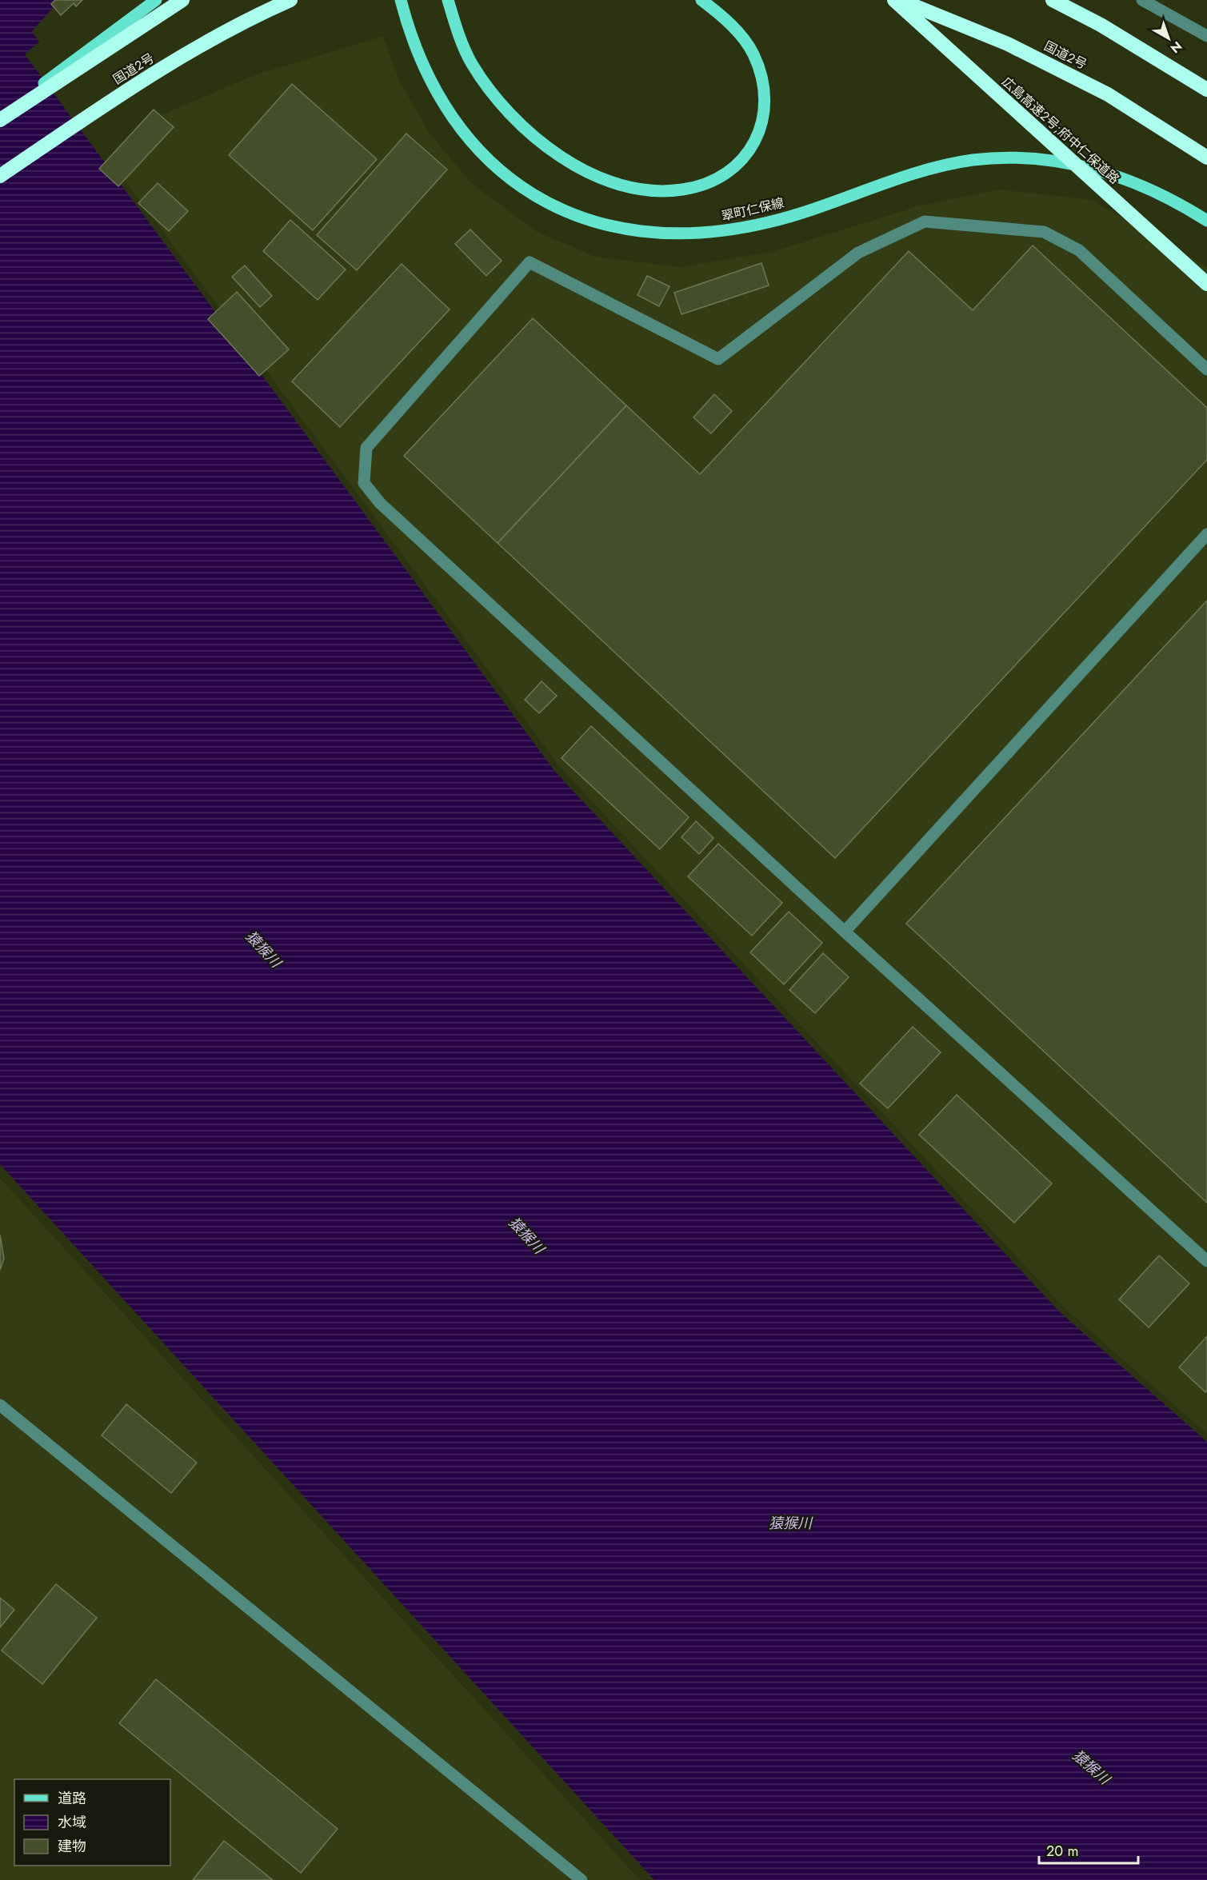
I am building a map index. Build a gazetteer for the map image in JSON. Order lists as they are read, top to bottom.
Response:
{
  "streets": {
    "highway": ["国道2号", "広島高速2号;府中仁保道路"],
    "main road": ["翠町仁保線"]
  },
  "water": ["猿猴川"],
  "legend": ["道路", "水域", "建物"],
  "scale_bar": "20 m",
  "north": "bottom right"
}
